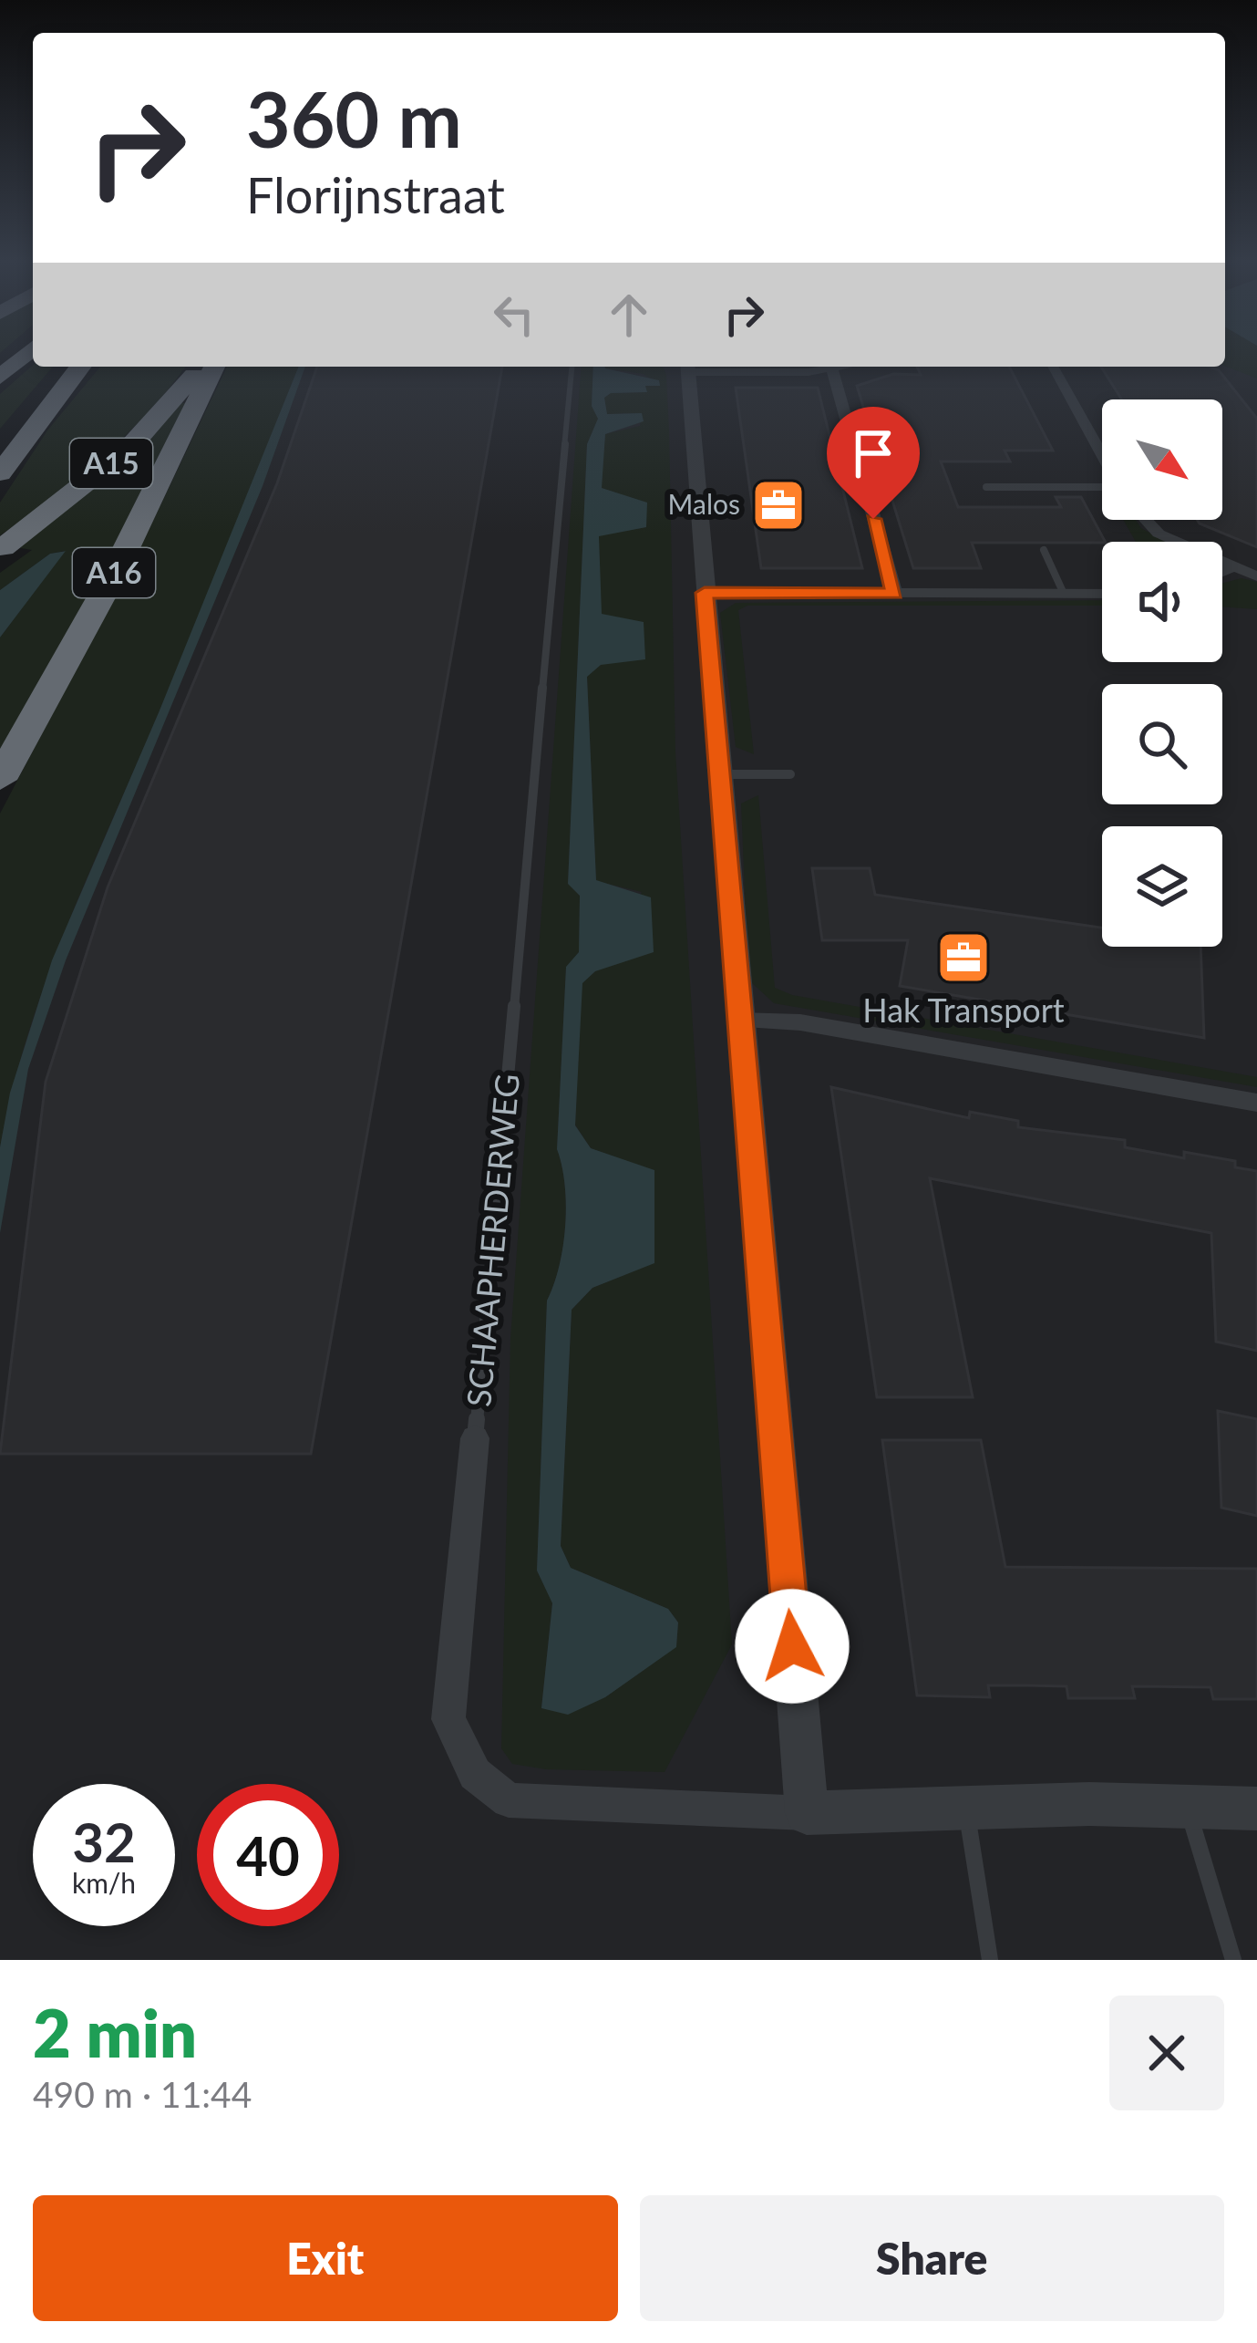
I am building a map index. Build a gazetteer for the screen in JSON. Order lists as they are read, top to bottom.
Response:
{
  "streets": {
    "highway": ["A15", "A16"],
    "street": ["SCHAAPHERDERWEG"]
  },
  "places": {
    "office": ["Malos", "Hak Transport"]
  },
  "north": "bottom right",
  "page": {
    "turn": ["360 m", "Florijnstraat"],
    "speed": "32 km/h",
    "limit": "40",
    "heading": ["2 min", "490 m · 11:44"],
    "buttons": ["Exit", "Share"]
  }
}
